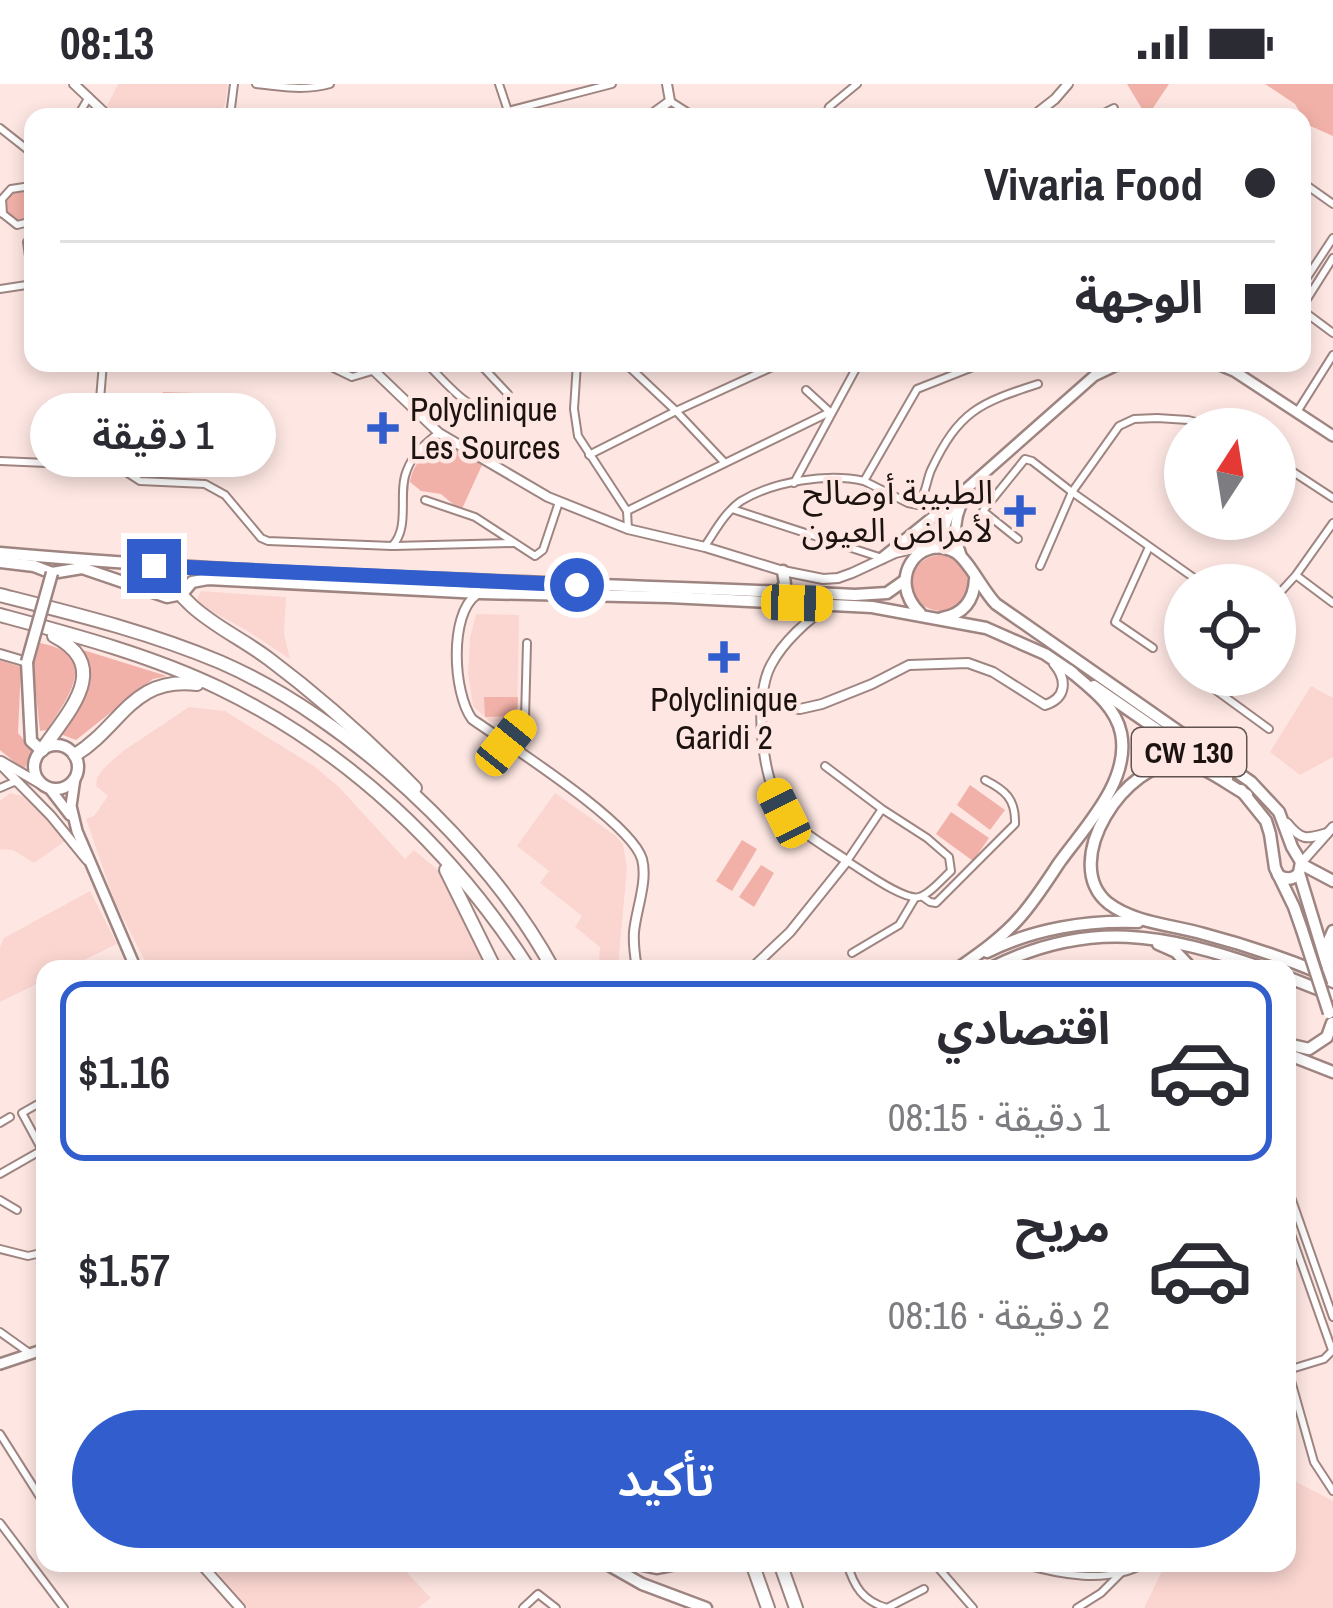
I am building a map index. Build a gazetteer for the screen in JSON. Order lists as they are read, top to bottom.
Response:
{
  "streets": {
    "main road": ["CW 130"]
  },
  "places": {
    "health": ["Polyclinique Les Sources", "الطبيبة أوصالح لأمراض العيون", "Polyclinique Garidi 2"]
  },
  "north": "top",
  "page": {
    "status": "08:13",
    "banner": ["Vivaria Food", "الوجهة"],
    "bubble": "1 دقيقة",
    "list": [
      {
        "name": "اقتصادي",
        "note": "1 دقيقة · 08:15",
        "value": "$1.16"
      },
      {
        "name": "مريح",
        "note": "2 دقيقة · 08:16",
        "value": "$1.57"
      }
    ],
    "buttons": "تأكيد"
  }
}
